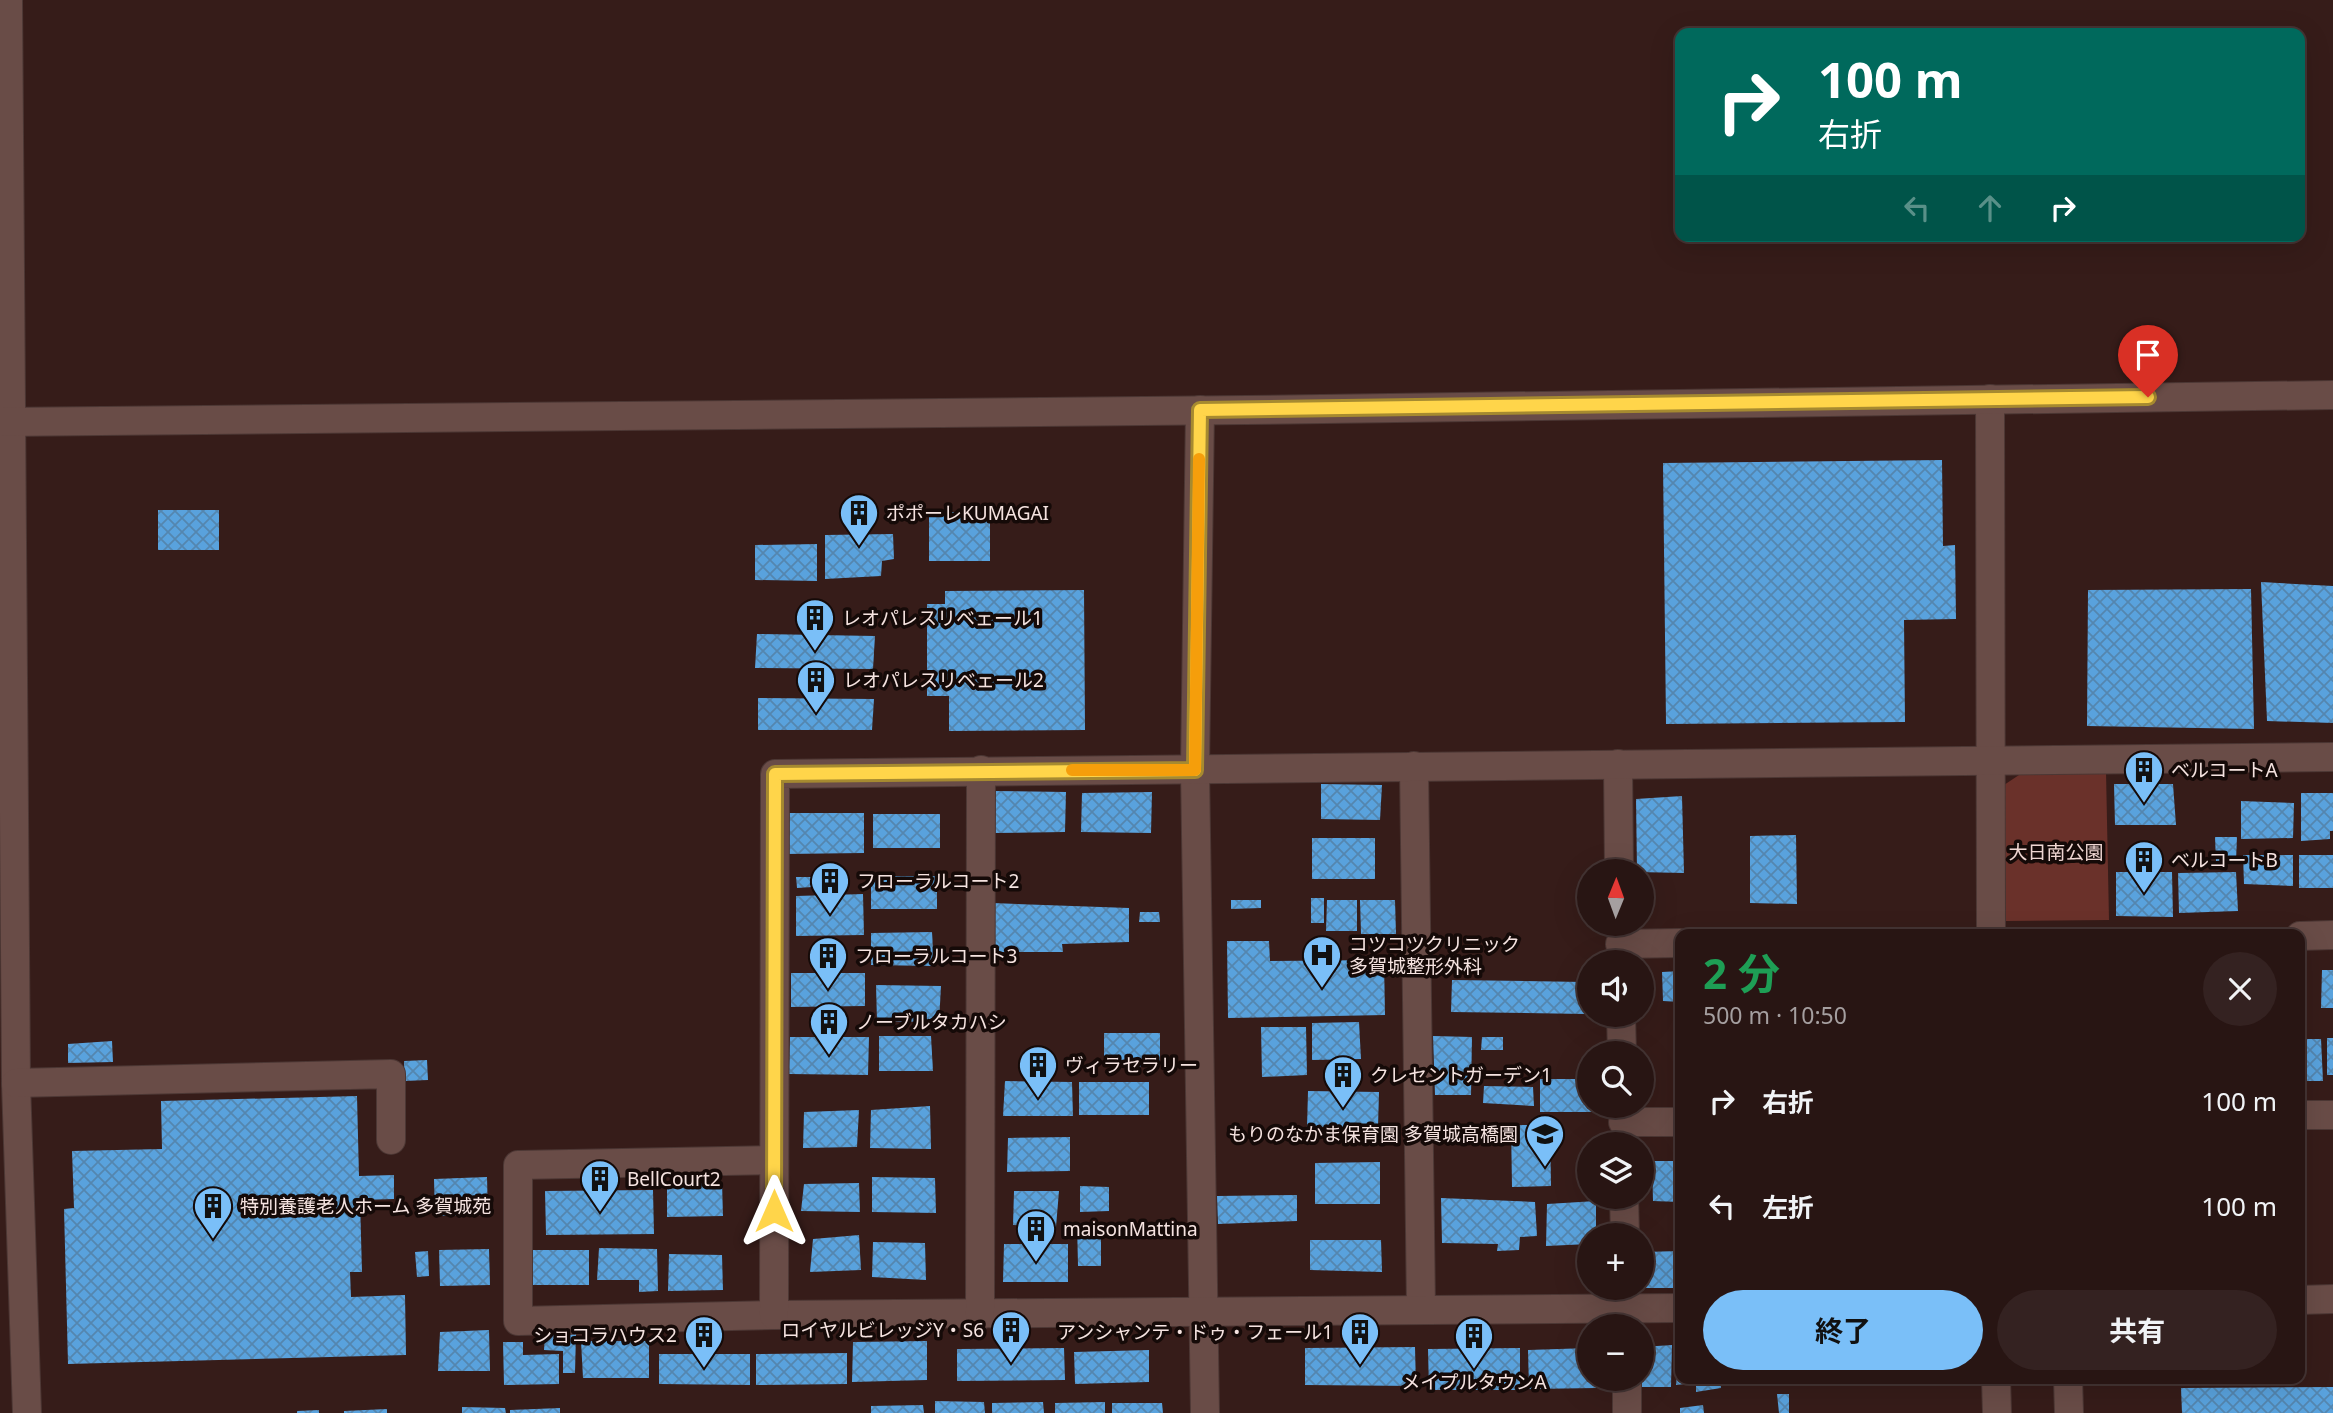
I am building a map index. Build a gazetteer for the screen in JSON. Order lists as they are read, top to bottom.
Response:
{
  "parks": ["大日南公園"],
  "places": {
    "building": [
      "ポポーレKUMAGAI",
      "レオパレスリベェール1",
      "レオパレスリベェール2",
      "ベルコートA",
      "ベルコートB",
      "フローラルコート2",
      "フローラルコート3",
      "ノーブルタカハシ",
      "ヴィラセラリー",
      "クレセントガーデン1",
      "BellCourt2",
      "特別養護老人ホーム 多賀城苑",
      "maisonMattina",
      "ロイヤルビレッジY・S6",
      "アンシャンテ・ドゥ・フェール1",
      "ショコラハウス2",
      "メイプルタウンA"
    ],
    "hospital": ["コツコツクリニック 多賀城整形外科"],
    "school or university": ["もりのなかま保育園 多賀城高橋園"]
  },
  "north": "top",
  "page": {
    "turn": ["100 m", "右折"],
    "map_buttons": ["+", "−"],
    "heading": ["2 分", "500 m · 10:50"],
    "list": [
      {
        "name": "右折",
        "value": "100 m"
      },
      {
        "name": "左折",
        "value": "100 m"
      }
    ],
    "buttons": ["終了", "共有"]
  }
}
